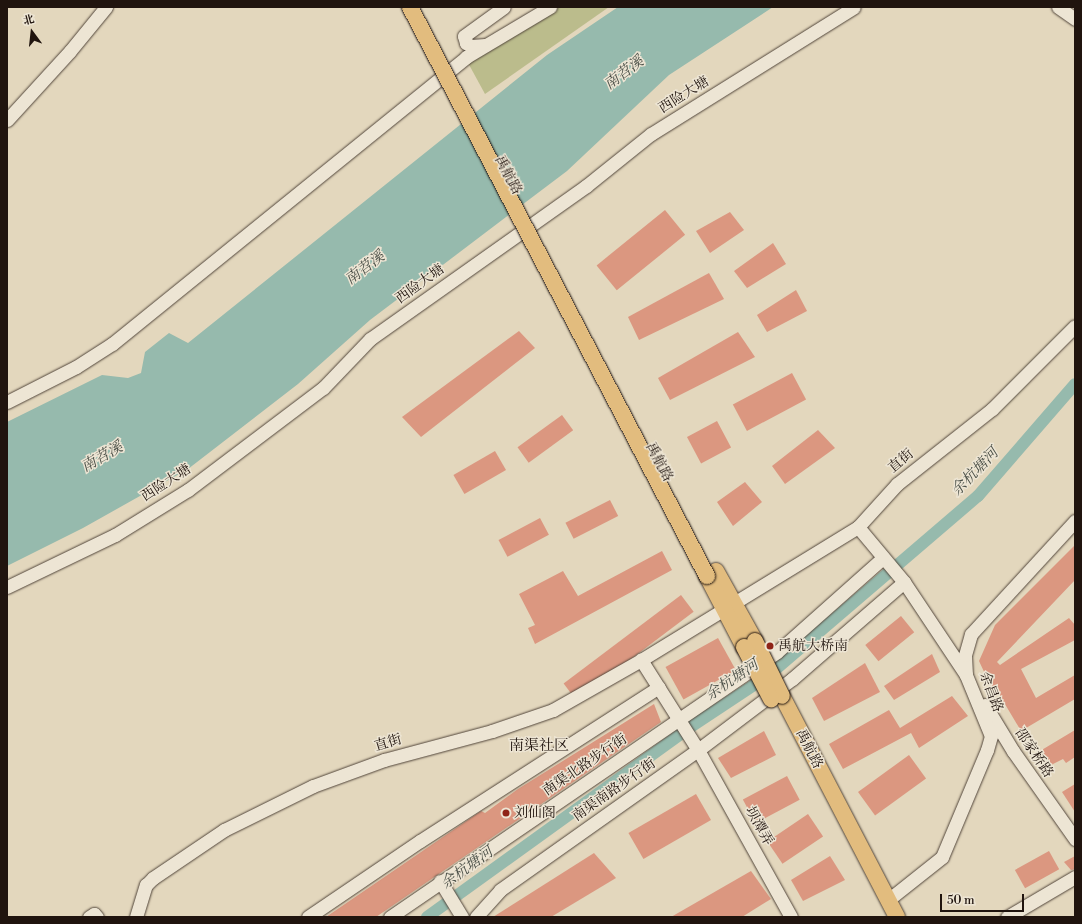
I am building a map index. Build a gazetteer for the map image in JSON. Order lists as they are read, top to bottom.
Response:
{
  "streets": {
    "main road": ["禹航路"],
    "street": [
      "西险大塘",
      "直街",
      "余昌路",
      "邵家桥路",
      "南渠北路步行街",
      "南渠南路步行街",
      "坝潭弄"
    ]
  },
  "crossings": [
    ["禹航路", "直街"],
    ["禹航路", "余昌路"],
    ["直街", "邵家桥路"],
    ["直街", "坝潭弄"],
    ["余昌路", "邵家桥路"],
    ["邵家桥路", "南渠北路步行街"],
    ["邵家桥路", "南渠南路步行街"],
    ["南渠北路步行街", "坝潭弄"],
    ["南渠南路步行街", "坝潭弄"]
  ],
  "districts": ["南渠社区"],
  "water": ["南苕溪", "余杭塘河"],
  "places": ["禹航大桥南", "刘仙阁"],
  "scale_bar": "50 m",
  "north": "top"
}
